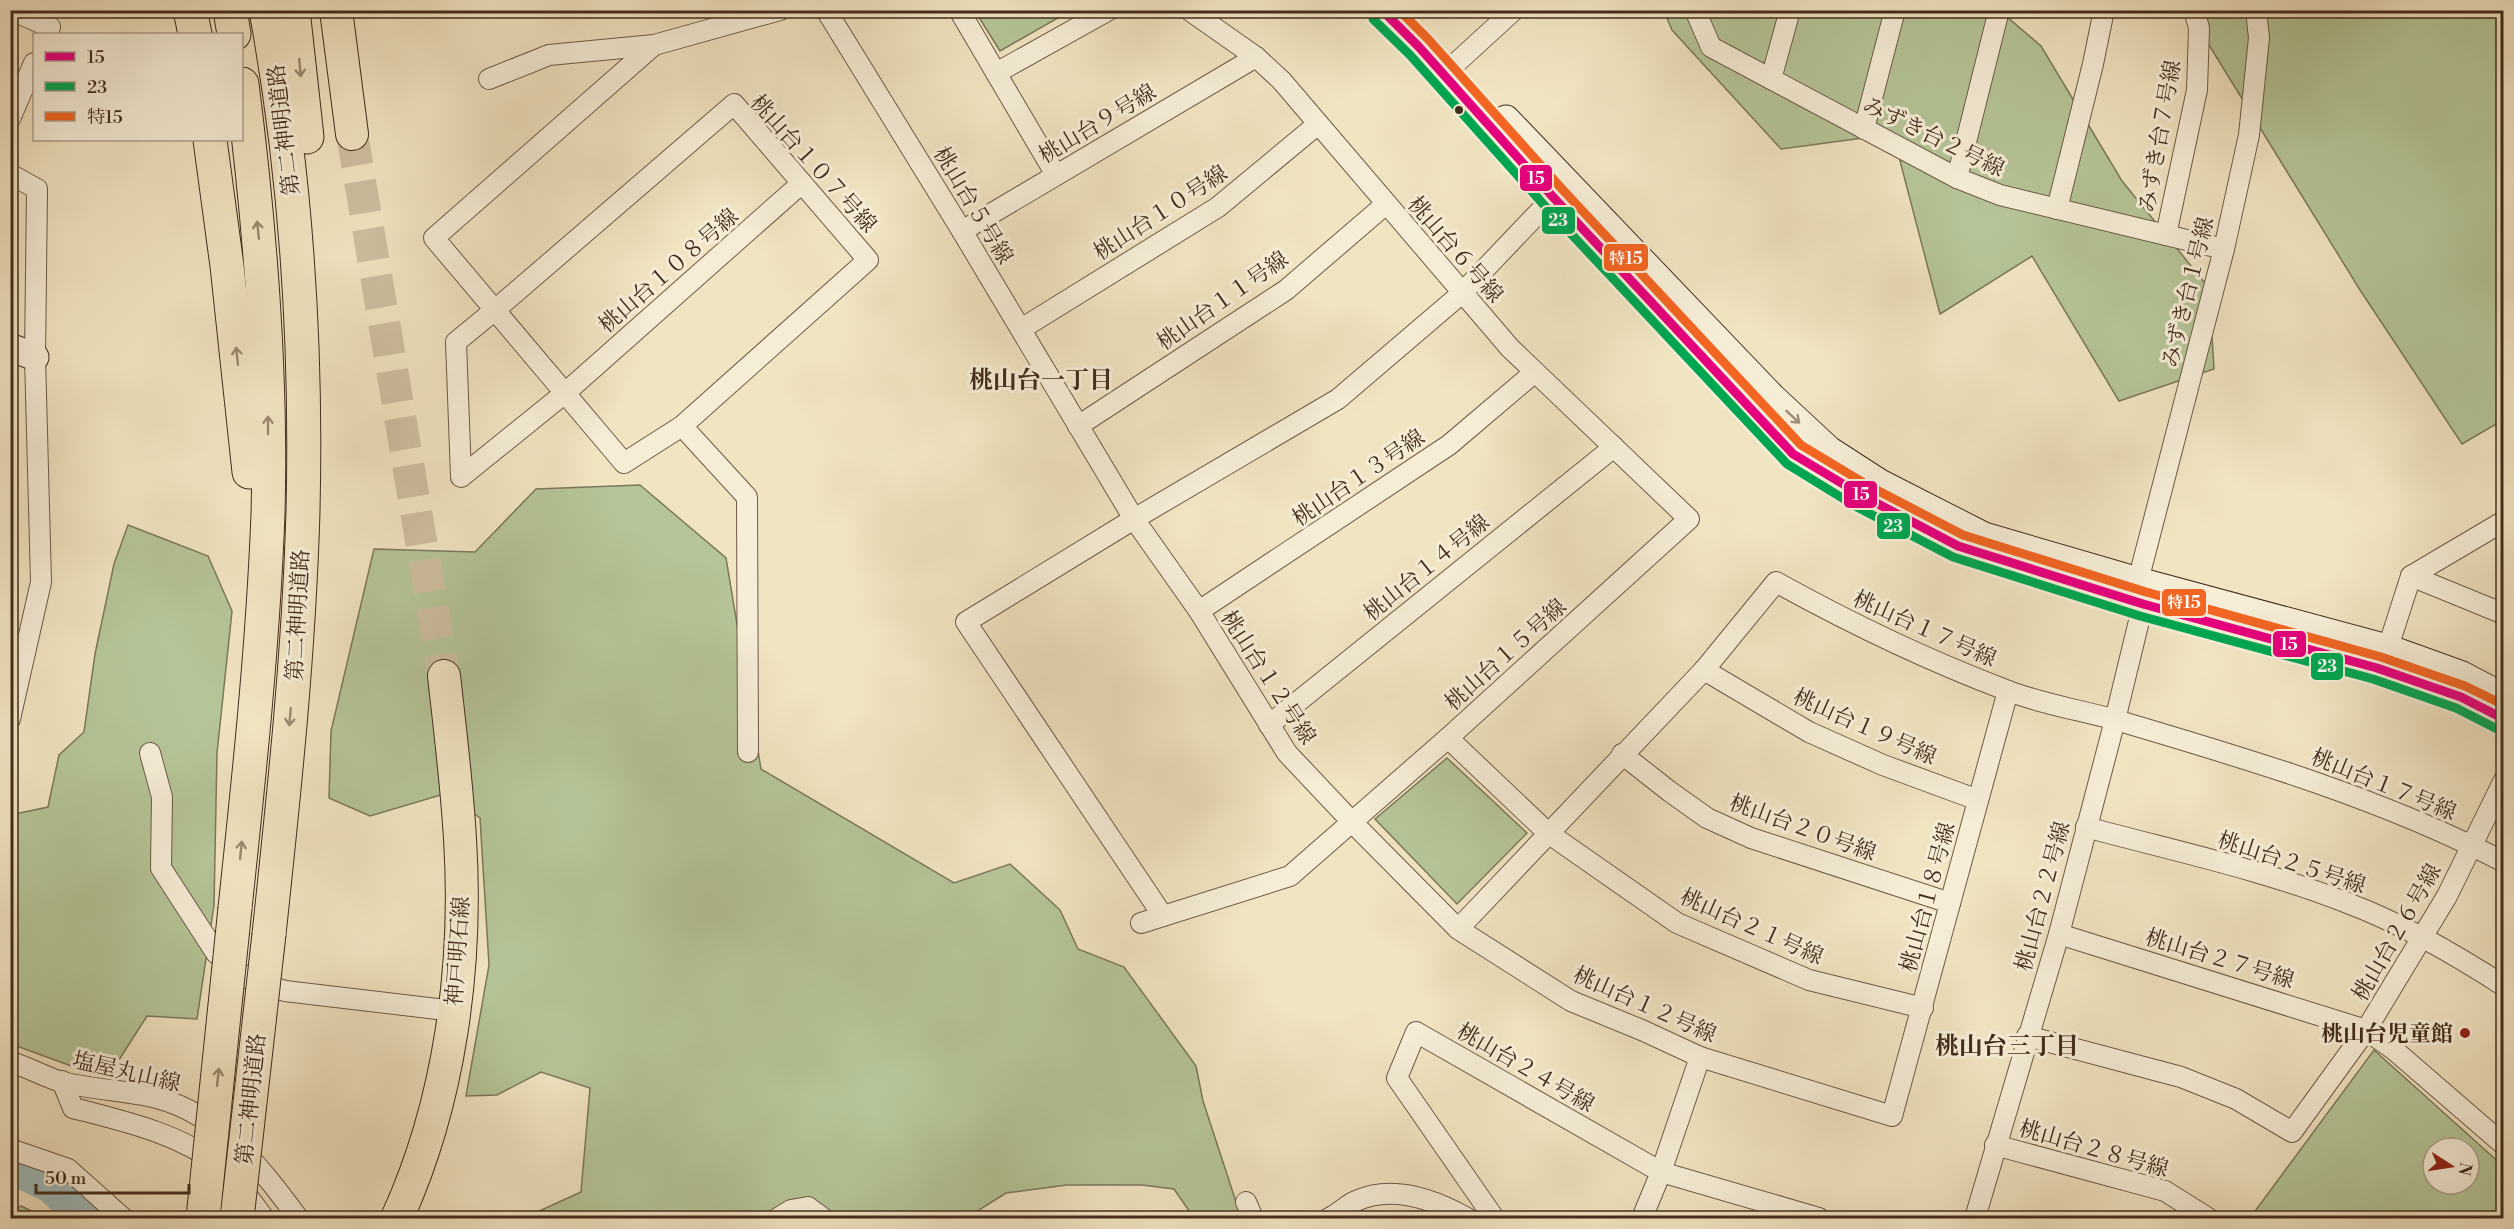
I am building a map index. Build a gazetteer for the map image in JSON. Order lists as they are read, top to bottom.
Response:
{
  "streets": {
    "highway": ["第二神明道路"],
    "main road": ["神戸明石線"],
    "street": [
      "桃山台９号線",
      "みずき台２号線",
      "みずき台７号線",
      "桃山台１０７号線",
      "桃山台５号線",
      "桃山台１０号線",
      "桃山台６号線",
      "桃山台１０８号線",
      "みずき台１号線",
      "桃山台１１号線",
      "桃山台１３号線",
      "桃山台１４号線",
      "桃山台１７号線",
      "桃山台１５号線",
      "桃山台１２号線",
      "桃山台１９号線",
      "桃山台２０号線",
      "桃山台２５号線",
      "桃山台２２号線",
      "桃山台１８号線",
      "桃山台２１号線",
      "桃山台２６号線",
      "桃山台２７号線",
      "桃山台２４号線",
      "塩屋丸山線",
      "桃山台２８号線"
    ]
  },
  "crossings": [
    ["桃山台９号線", "桃山台５号線"],
    ["桃山台９号線", "桃山台６号線"],
    ["みずき台２号線", "みずき台７号線"],
    ["みずき台２号線", "みずき台１号線"],
    ["桃山台１０７号線", "桃山台１０８号線"],
    ["桃山台５号線", "桃山台１０号線"],
    ["桃山台５号線", "桃山台１１号線"],
    ["桃山台５号線", "桃山台１２号線"],
    ["桃山台１０号線", "桃山台６号線"],
    ["桃山台６号線", "桃山台１１号線"],
    ["桃山台６号線", "桃山台１３号線"],
    ["桃山台６号線", "桃山台１４号線"],
    ["桃山台６号線", "桃山台１５号線"],
    ["みずき台１号線", "桃山台２２号線"],
    ["桃山台１１号線", "桃山台１２号線"],
    ["桃山台１３号線", "桃山台１２号線"],
    ["桃山台１４号線", "桃山台１２号線"],
    ["桃山台１７号線", "桃山台１２号線"],
    ["桃山台１７号線", "桃山台１９号線"],
    ["桃山台１７号線", "桃山台２０号線"],
    ["桃山台１７号線", "桃山台２２号線"],
    ["桃山台１７号線", "桃山台１８号線"],
    ["桃山台１７号線", "桃山台２１号線"],
    ["桃山台１７号線", "桃山台２６号線"],
    ["桃山台１５号線", "桃山台１２号線"],
    ["桃山台１５号線", "桃山台２１号線"],
    ["桃山台１２号線", "桃山台１８号線"],
    ["桃山台１９号線", "桃山台１８号線"],
    ["桃山台２０号線", "桃山台１８号線"],
    ["桃山台２５号線", "桃山台２２号線"],
    ["桃山台２５号線", "桃山台２６号線"],
    ["桃山台２２号線", "桃山台２６号線"],
    ["桃山台２２号線", "桃山台２７号線"],
    ["桃山台２２号線", "桃山台２８号線"],
    ["桃山台１８号線", "桃山台２１号線"],
    ["桃山台２６号線", "桃山台２７号線"]
  ],
  "districts": ["桃山台一丁目", "桃山台三丁目"],
  "places": ["桃山台児童館"],
  "lines": ["transit line 15", "transit line 特15", "transit line 23"],
  "legend": ["15", "23", "特15"],
  "scale_bar": "50 m",
  "north": "right"
}
